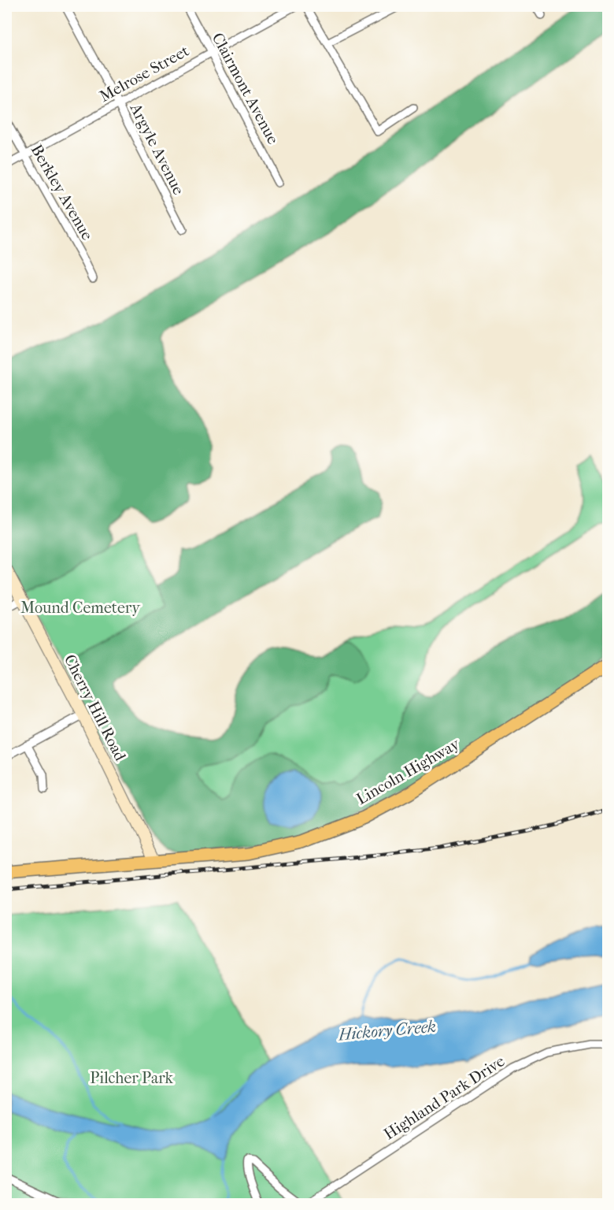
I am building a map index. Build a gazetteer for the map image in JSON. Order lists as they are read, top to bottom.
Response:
{
  "streets": {
    "main road": ["Lincoln Highway"],
    "street": [
      "Melrose Street",
      "Clairmont Avenue",
      "Argyle Avenue",
      "Berkley Avenue",
      "Cherry Hill Road",
      "Highland Park Drive"
    ]
  },
  "crossings": [
    ["Melrose Street", "Clairmont Avenue"],
    ["Melrose Street", "Argyle Avenue"],
    ["Melrose Street", "Berkley Avenue"],
    ["Cherry Hill Road", "Lincoln Highway"]
  ],
  "water": ["Hickory Creek"],
  "parks": ["Mound Cemetery", "Pilcher Park"]
}
